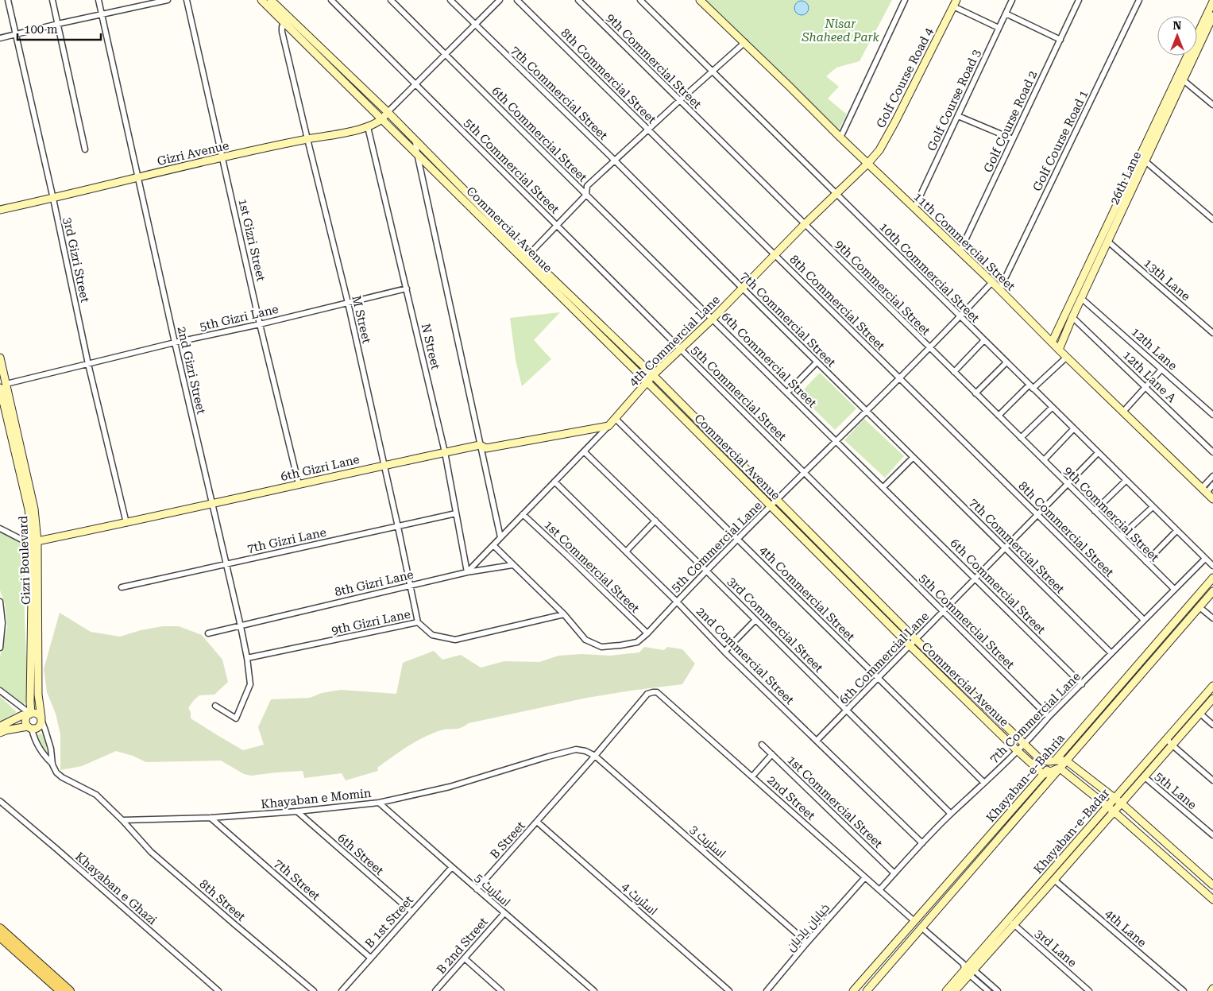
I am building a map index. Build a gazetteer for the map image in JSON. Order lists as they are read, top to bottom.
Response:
{
  "streets": {
    "main road": [
      "Golf Course Road 4",
      "Gizri Avenue",
      "26th Lane",
      "Commercial Avenue",
      "11th Commercial Street",
      "4th Commercial Lane",
      "6th Gizri Lane",
      "Gizri Boulevard",
      "Khayaban-e-Bahria",
      "Khayaban-e-Badar"
    ],
    "street": [
      "9th Commercial Street",
      "8th Commercial Street",
      "7th Commercial Street",
      "Golf Course Road 3",
      "Golf Course Road 2",
      "6th Commercial Street",
      "Golf Course Road 1",
      "5th Commercial Street",
      "1st Gizri Street",
      "3rd Gizri Street",
      "10th Commercial Street",
      "13th Lane",
      "5th Gizri Lane",
      "M Street",
      "N Street",
      "12th Lane",
      "2nd Gizri Street",
      "12th Lane A",
      "7th Gizri Lane",
      "5th Commercial Lane",
      "1st Commercial Street",
      "8th Gizri Lane",
      "4th Commercial Street",
      "9th Gizri Lane",
      "3rd Commercial Street",
      "2nd Commercial Street",
      "6th Commercial Lane",
      "7th Commercial Lane",
      "5th Lane",
      "2nd Street",
      "Khayaban e Momin",
      "B Street",
      "اسٹریٹ 3",
      "6th Street",
      "7th Street",
      "Khayaban e Ghazi",
      "اسٹریٹ 5",
      "اسٹریٹ 4",
      "8th Street",
      "B 1st Street",
      "خیابان بادبان",
      "4th Lane",
      "B 2nd Street",
      "3rd Lane"
    ]
  },
  "crossings": [
    ["9th Commercial Street", "4th Commercial Lane"],
    ["9th Commercial Street", "5th Commercial Lane"],
    ["9th Commercial Street", "6th Commercial Lane"],
    ["9th Commercial Street", "7th Commercial Lane"],
    ["8th Commercial Street", "4th Commercial Lane"],
    ["8th Commercial Street", "5th Commercial Lane"],
    ["8th Commercial Street", "6th Commercial Lane"],
    ["8th Commercial Street", "7th Commercial Lane"],
    ["Golf Course Road 4", "11th Commercial Street"],
    ["Golf Course Road 4", "4th Commercial Lane"],
    ["7th Commercial Street", "4th Commercial Lane"],
    ["7th Commercial Street", "5th Commercial Lane"],
    ["7th Commercial Street", "6th Commercial Lane"],
    ["7th Commercial Street", "7th Commercial Lane"],
    ["Golf Course Road 3", "11th Commercial Street"],
    ["Golf Course Road 2", "11th Commercial Street"],
    ["6th Commercial Street", "4th Commercial Lane"],
    ["6th Commercial Street", "5th Commercial Lane"],
    ["6th Commercial Street", "6th Commercial Lane"],
    ["6th Commercial Street", "7th Commercial Lane"],
    ["Golf Course Road 1", "11th Commercial Street"],
    ["Gizri Avenue", "Commercial Avenue"],
    ["Gizri Avenue", "1st Gizri Street"],
    ["Gizri Avenue", "3rd Gizri Street"],
    ["Gizri Avenue", "M Street"],
    ["Gizri Avenue", "N Street"],
    ["Gizri Avenue", "2nd Gizri Street"],
    ["5th Commercial Street", "4th Commercial Lane"],
    ["5th Commercial Street", "5th Commercial Lane"],
    ["5th Commercial Street", "6th Commercial Lane"],
    ["5th Commercial Street", "7th Commercial Lane"],
    ["26th Lane", "11th Commercial Street"],
    ["26th Lane", "13th Lane"],
    ["26th Lane", "12th Lane"],
    ["26th Lane", "12th Lane A"],
    ["Commercial Avenue", "M Street"],
    ["Commercial Avenue", "4th Commercial Lane"],
    ["Commercial Avenue", "5th Commercial Lane"],
    ["Commercial Avenue", "6th Commercial Lane"],
    ["Commercial Avenue", "7th Commercial Lane"],
    ["Commercial Avenue", "Khayaban-e-Bahria"],
    ["1st Gizri Street", "5th Gizri Lane"],
    ["1st Gizri Street", "6th Gizri Lane"],
    ["11th Commercial Street", "4th Commercial Lane"],
    ["11th Commercial Street", "5th Commercial Lane"],
    ["3rd Gizri Street", "5th Gizri Lane"],
    ["3rd Gizri Street", "6th Gizri Lane"],
    ["10th Commercial Street", "4th Commercial Lane"],
    ["10th Commercial Street", "5th Commercial Lane"],
    ["10th Commercial Street", "6th Commercial Lane"],
    ["10th Commercial Street", "7th Commercial Lane"],
    ["5th Gizri Lane", "M Street"],
    ["5th Gizri Lane", "N Street"],
    ["5th Gizri Lane", "2nd Gizri Street"],
    ["5th Gizri Lane", "Gizri Boulevard"],
    ["M Street", "6th Gizri Lane"],
    ["M Street", "7th Gizri Lane"],
    ["M Street", "8th Gizri Lane"],
    ["M Street", "9th Gizri Lane"],
    ["4th Commercial Lane", "N Street"],
    ["4th Commercial Lane", "6th Gizri Lane"],
    ["4th Commercial Lane", "5th Commercial Lane"],
    ["4th Commercial Lane", "1st Commercial Street"],
    ["4th Commercial Lane", "8th Gizri Lane"],
    ["4th Commercial Lane", "4th Commercial Street"],
    ["4th Commercial Lane", "3rd Commercial Street"],
    ["4th Commercial Lane", "2nd Commercial Street"],
    ["N Street", "6th Gizri Lane"],
    ["N Street", "7th Gizri Lane"],
    ["N Street", "8th Gizri Lane"],
    ["2nd Gizri Street", "6th Gizri Lane"],
    ["2nd Gizri Street", "7th Gizri Lane"],
    ["2nd Gizri Street", "8th Gizri Lane"],
    ["2nd Gizri Street", "9th Gizri Lane"],
    ["6th Gizri Lane", "Gizri Boulevard"],
    ["5th Commercial Lane", "1st Commercial Street"],
    ["5th Commercial Lane", "8th Gizri Lane"],
    ["5th Commercial Lane", "4th Commercial Street"],
    ["5th Commercial Lane", "9th Gizri Lane"],
    ["5th Commercial Lane", "3rd Commercial Street"],
    ["5th Commercial Lane", "2nd Commercial Street"],
    ["1st Commercial Street", "7th Commercial Lane"],
    ["4th Commercial Street", "6th Commercial Lane"],
    ["4th Commercial Street", "7th Commercial Lane"],
    ["3rd Commercial Street", "6th Commercial Lane"],
    ["3rd Commercial Street", "7th Commercial Lane"],
    ["2nd Commercial Street", "6th Commercial Lane"],
    ["2nd Commercial Street", "7th Commercial Lane"],
    ["7th Commercial Lane", "2nd Street"],
    ["Khayaban-e-Bahria", "2nd Street"],
    ["5th Lane", "Khayaban-e-Badar"],
    ["2nd Street", "Khayaban e Momin"],
    ["2nd Street", "B Street"],
    ["2nd Street", "اسٹریٹ 3"],
    ["2nd Street", "خیابان بادبان"],
    ["Khayaban e Momin", "B Street"],
    ["Khayaban e Momin", "اسٹریٹ 3"],
    ["Khayaban e Momin", "6th Street"],
    ["Khayaban e Momin", "7th Street"],
    ["Khayaban e Momin", "اسٹریٹ 5"],
    ["Khayaban e Momin", "8th Street"],
    ["Khayaban-e-Badar", "4th Lane"],
    ["Khayaban-e-Badar", "3rd Lane"],
    ["B Street", "اسٹریٹ 3"],
    ["B Street", "اسٹریٹ 5"],
    ["B Street", "اسٹریٹ 4"],
    ["اسٹریٹ 3", "خیابان بادبان"],
    ["6th Street", "B 1st Street"],
    ["7th Street", "B 1st Street"],
    ["اسٹریٹ 5", "B 1st Street"],
    ["اسٹریٹ 5", "B 2nd Street"]
  ],
  "parks": ["Nisar Shaheed Park"],
  "scale_bar": "100 m",
  "north": "top"
}
